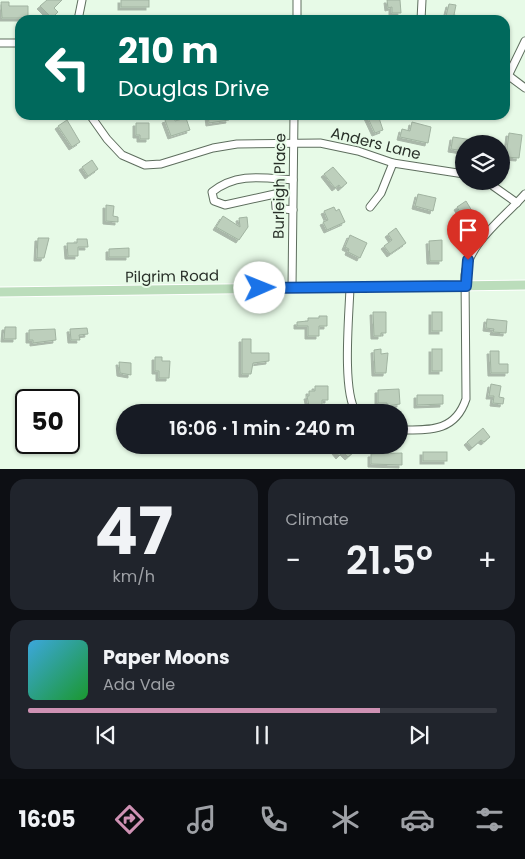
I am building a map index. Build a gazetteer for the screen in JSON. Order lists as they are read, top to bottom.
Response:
{
  "streets": {
    "main road": ["Pilgrim Road"],
    "street": ["Anders Lane", "Burleigh Place"]
  },
  "crossings": [
    ["Anders Lane", "Burleigh Place"],
    ["Burleigh Place", "Pilgrim Road"]
  ],
  "page": {
    "turn": ["210 m", "Douglas Drive"],
    "limit": "50",
    "trip": "16:06 · 1 min · 240 m",
    "tile": [
      ["47", "km/h"],
      "Climate"
    ],
    "heat": ["−", "21.5°", "+"],
    "song": ["Paper Moons", "Ada Vale"],
    "tabs": "16:05"
  }
}
